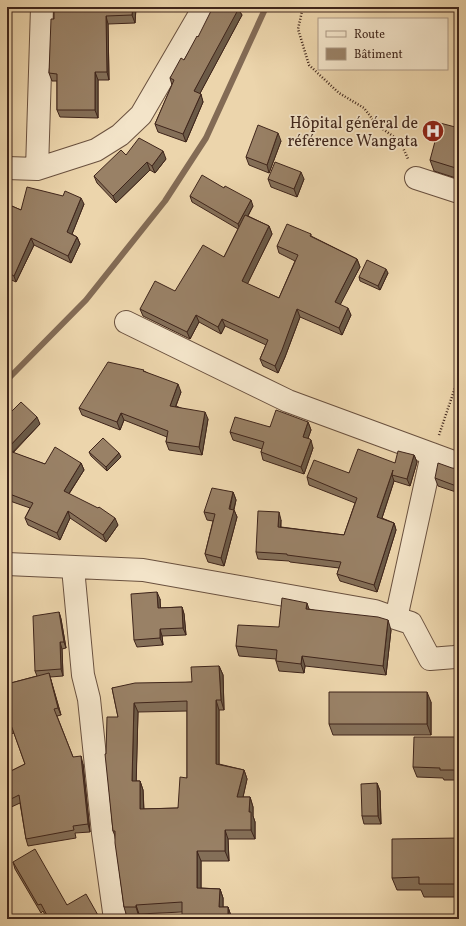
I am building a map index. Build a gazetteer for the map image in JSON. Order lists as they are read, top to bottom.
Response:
{
  "places": {
    "hospital": ["Hôpital général de référence Wangata"]
  },
  "legend": ["Route", "Bâtiment"]
}
